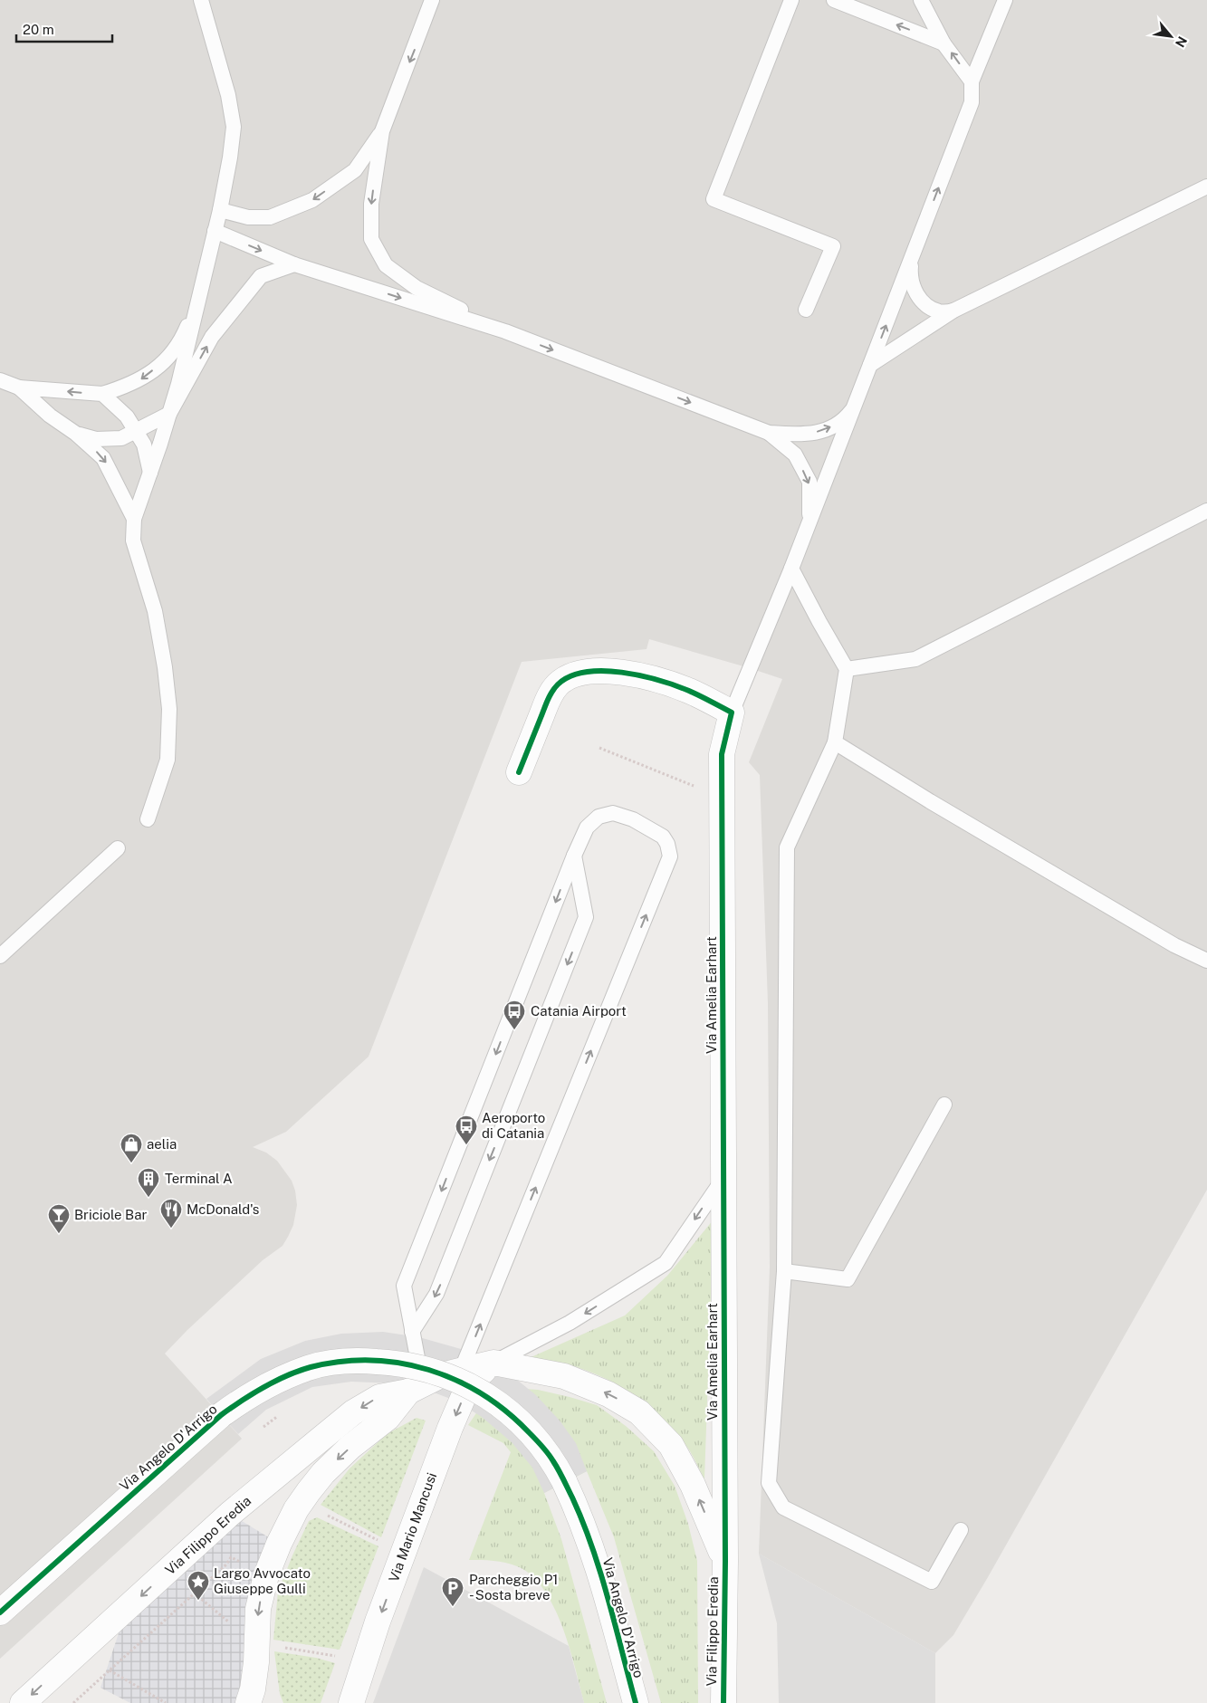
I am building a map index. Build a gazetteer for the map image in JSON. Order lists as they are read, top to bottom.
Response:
{
  "streets": {
    "street": [
      "Via Amelia Earhart",
      "Via Angelo D'Arrigo",
      "Via Mario Mancusi",
      "Via Filippo Eredia"
    ]
  },
  "crossings": [
    ["Via Amelia Earhart", "Via Filippo Eredia"],
    ["Via Mario Mancusi", "Via Filippo Eredia"]
  ],
  "places": {
    "bus stop": ["Catania Airport", "Aeroporto di Catania"],
    "shop": ["aelia"],
    "building": ["Terminal A"],
    "restaurant": ["McDonald's"],
    "bar": ["Briciole Bar"],
    "place": ["Largo Avvocato Giuseppe Gulli"],
    "parking": ["Parcheggio P1 - Sosta breve"]
  },
  "scale_bar": "20 m",
  "north": "bottom right"
}
